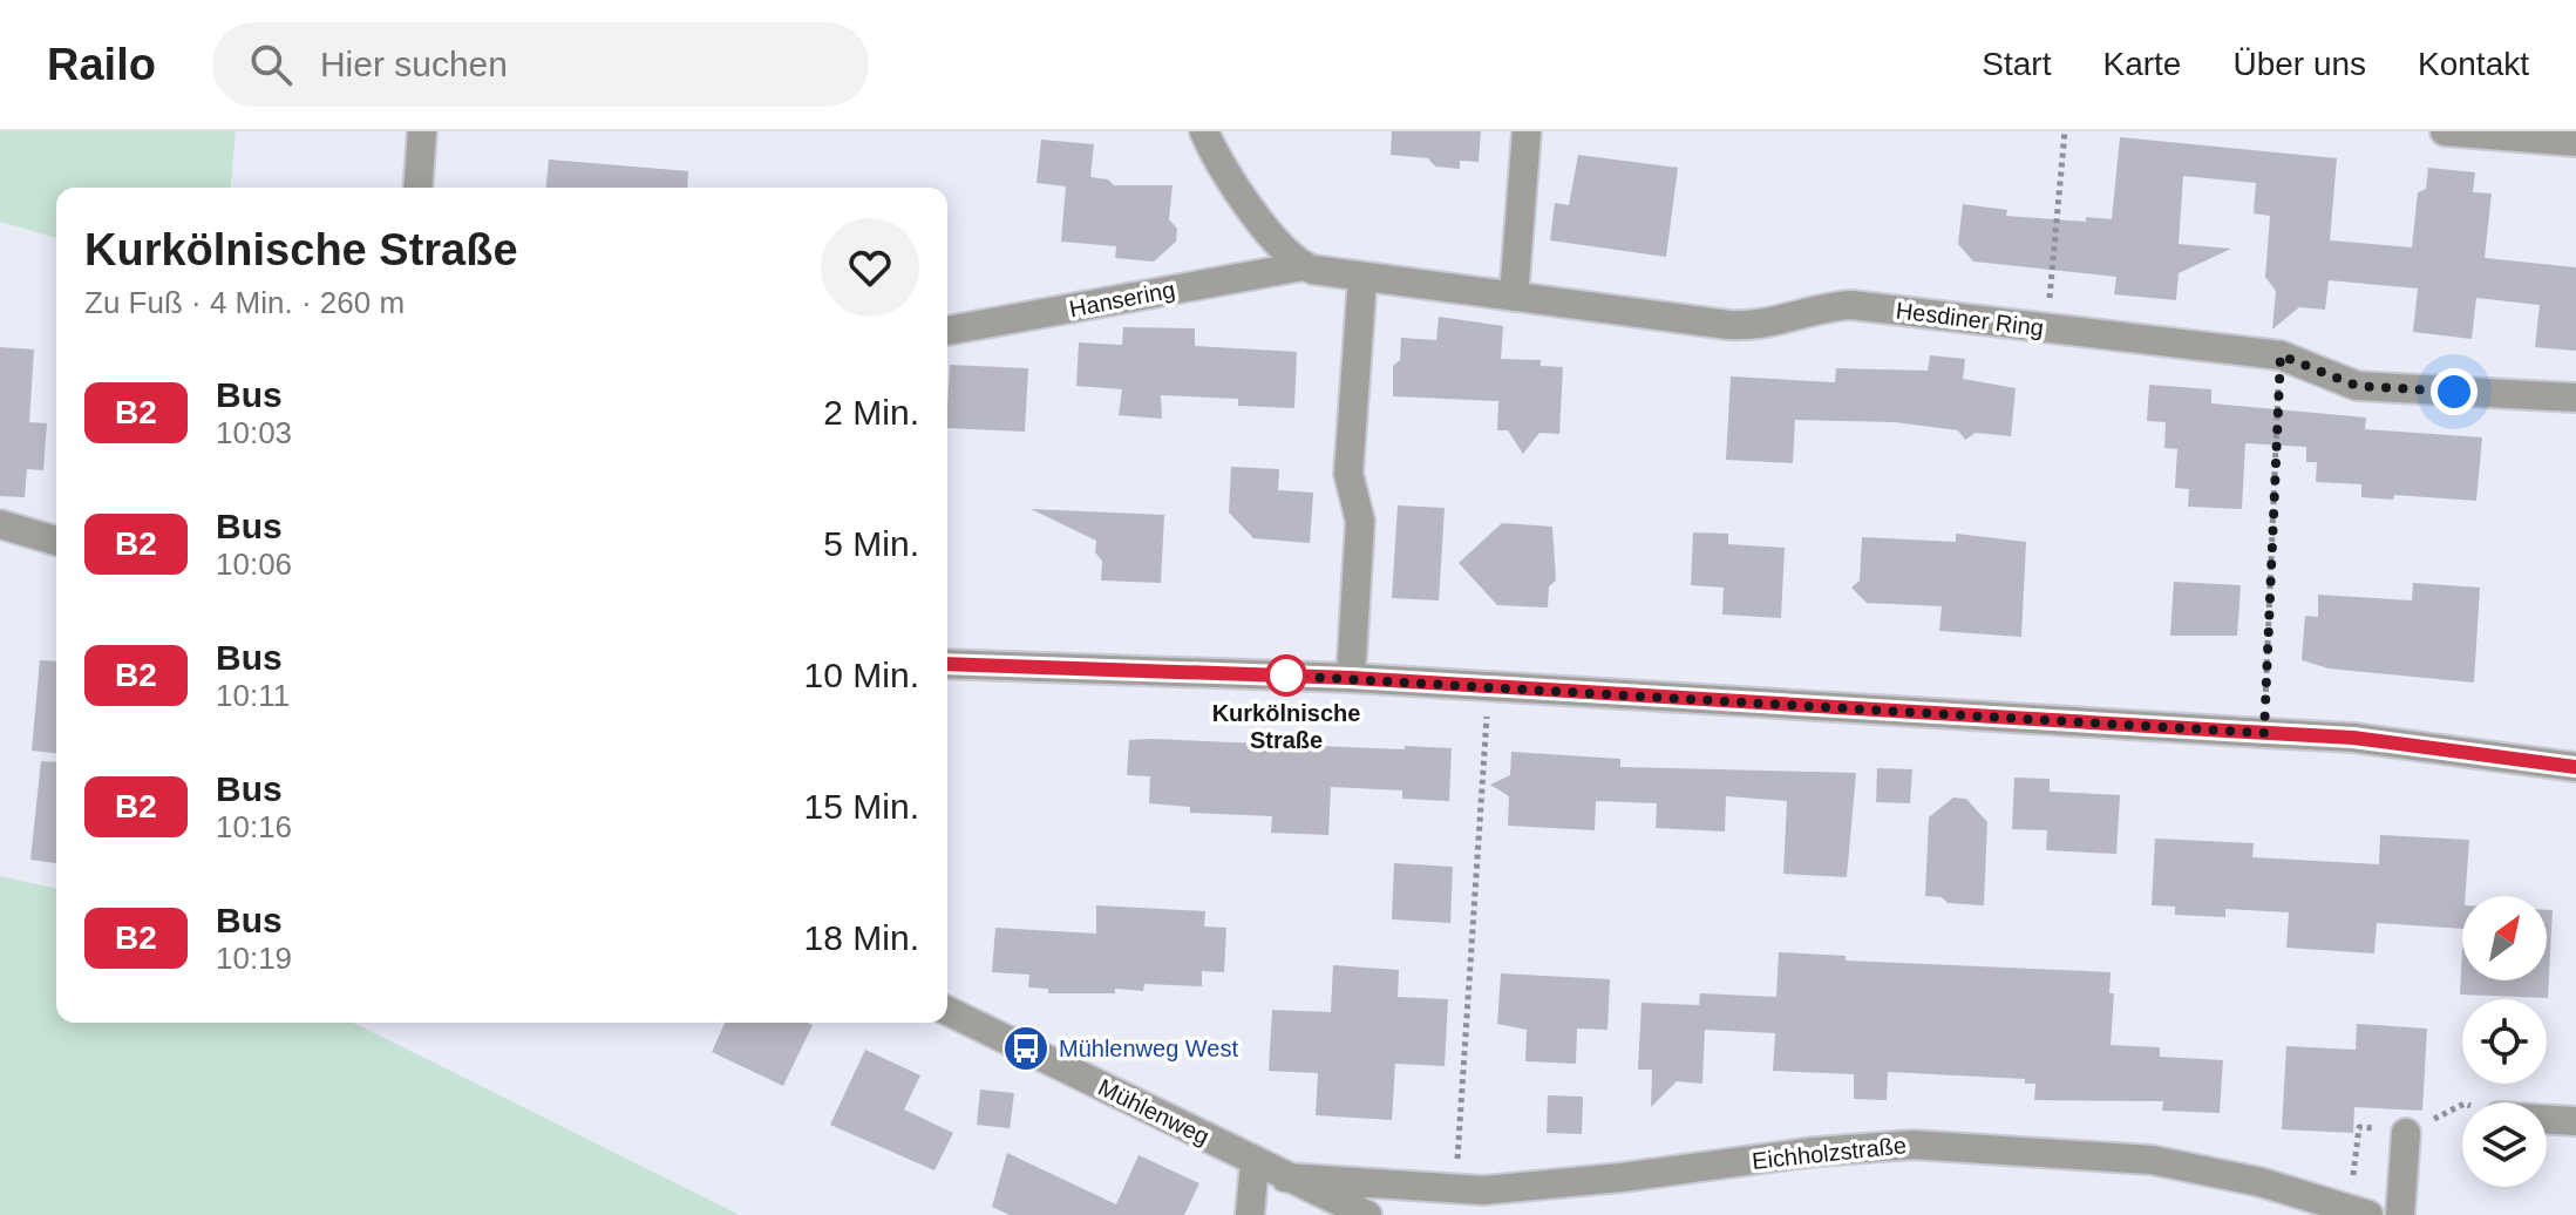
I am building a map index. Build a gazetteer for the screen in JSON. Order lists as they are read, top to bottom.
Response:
{
  "streets": {
    "street": [
      "Hansering",
      "Hesdiner Ring",
      "Mühlenweg",
      "Eichholzstraße"
    ]
  },
  "crossings": [
    ["Hansering", "Hesdiner Ring"],
    ["Mühlenweg", "Eichholzstraße"]
  ],
  "places": {
    "other": ["Kurkölnische Straße"],
    "bus stop": ["Mühlenweg West"]
  },
  "lines": ["bus line B2"],
  "north": "top right",
  "page": {
    "header": "Railo",
    "search": "Hier suchen",
    "nav": [
      "Start",
      "Karte",
      "Über uns",
      "Kontakt"
    ],
    "heading": ["Kurkölnische Straße", "Zu Fuß · 4 Min. · 260 m"],
    "list": [
      {
        "mark": "B2",
        "name": "Bus",
        "note": "10:03",
        "value": "2 Min."
      },
      {
        "mark": "B2",
        "name": "Bus",
        "note": "10:06",
        "value": "5 Min."
      },
      {
        "mark": "B2",
        "name": "Bus",
        "note": "10:11",
        "value": "10 Min."
      },
      {
        "mark": "B2",
        "name": "Bus",
        "note": "10:16",
        "value": "15 Min."
      },
      {
        "mark": "B2",
        "name": "Bus",
        "note": "10:19",
        "value": "18 Min."
      }
    ]
  }
}
